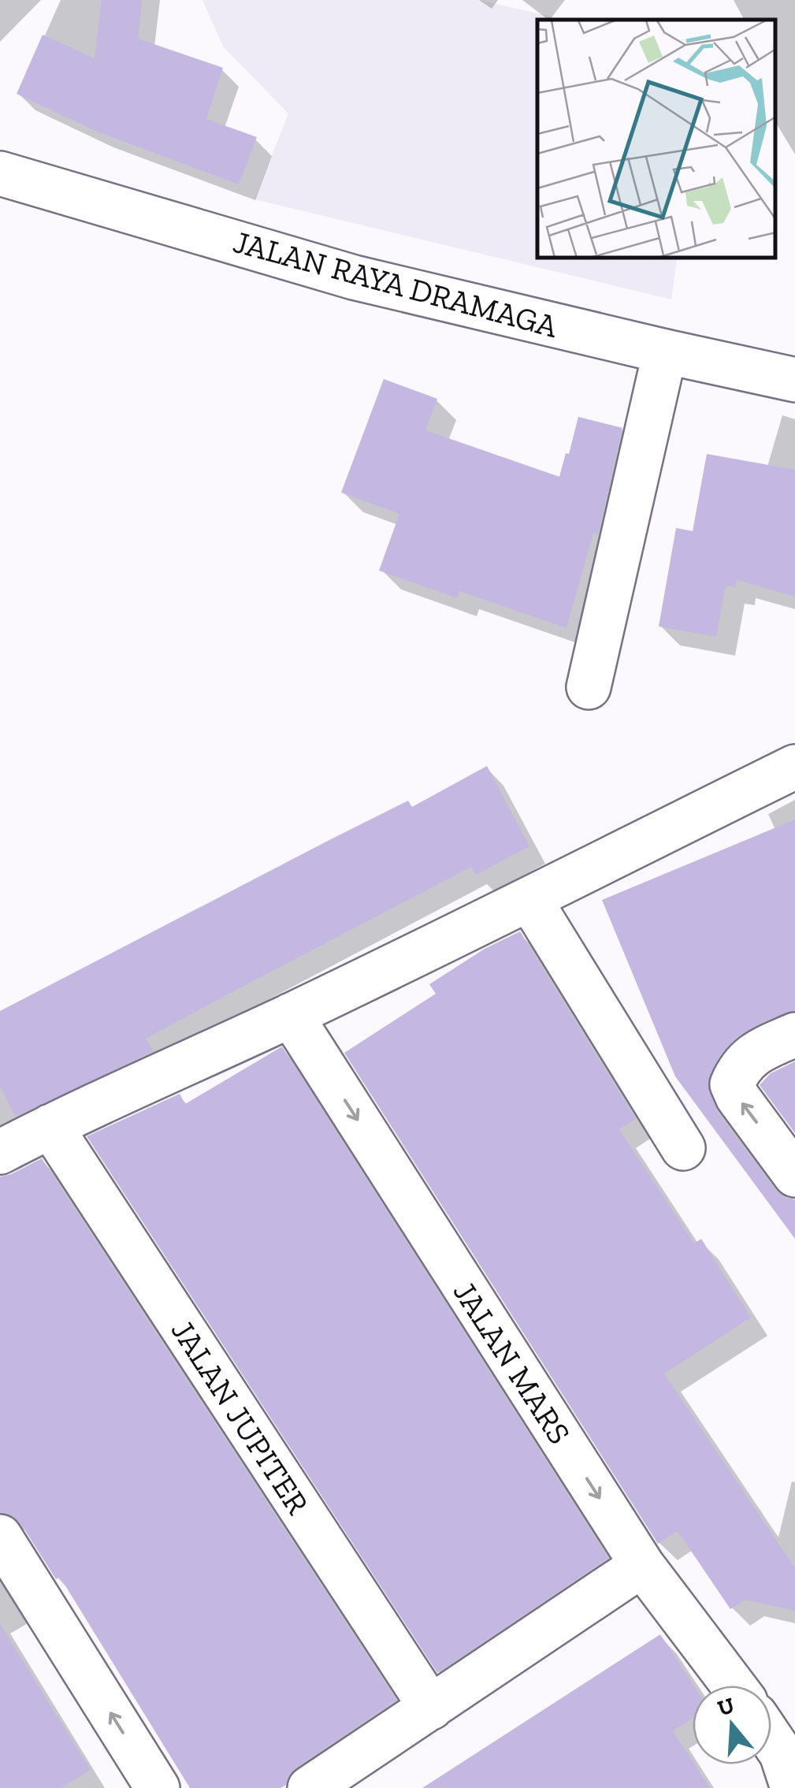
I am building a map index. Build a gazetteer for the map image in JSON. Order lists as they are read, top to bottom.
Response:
{
  "streets": {
    "main road": ["JALAN RAYA DRAMAGA", "JALAN MARS", "JALAN JUPITER"]
  },
  "north": "top"
}
